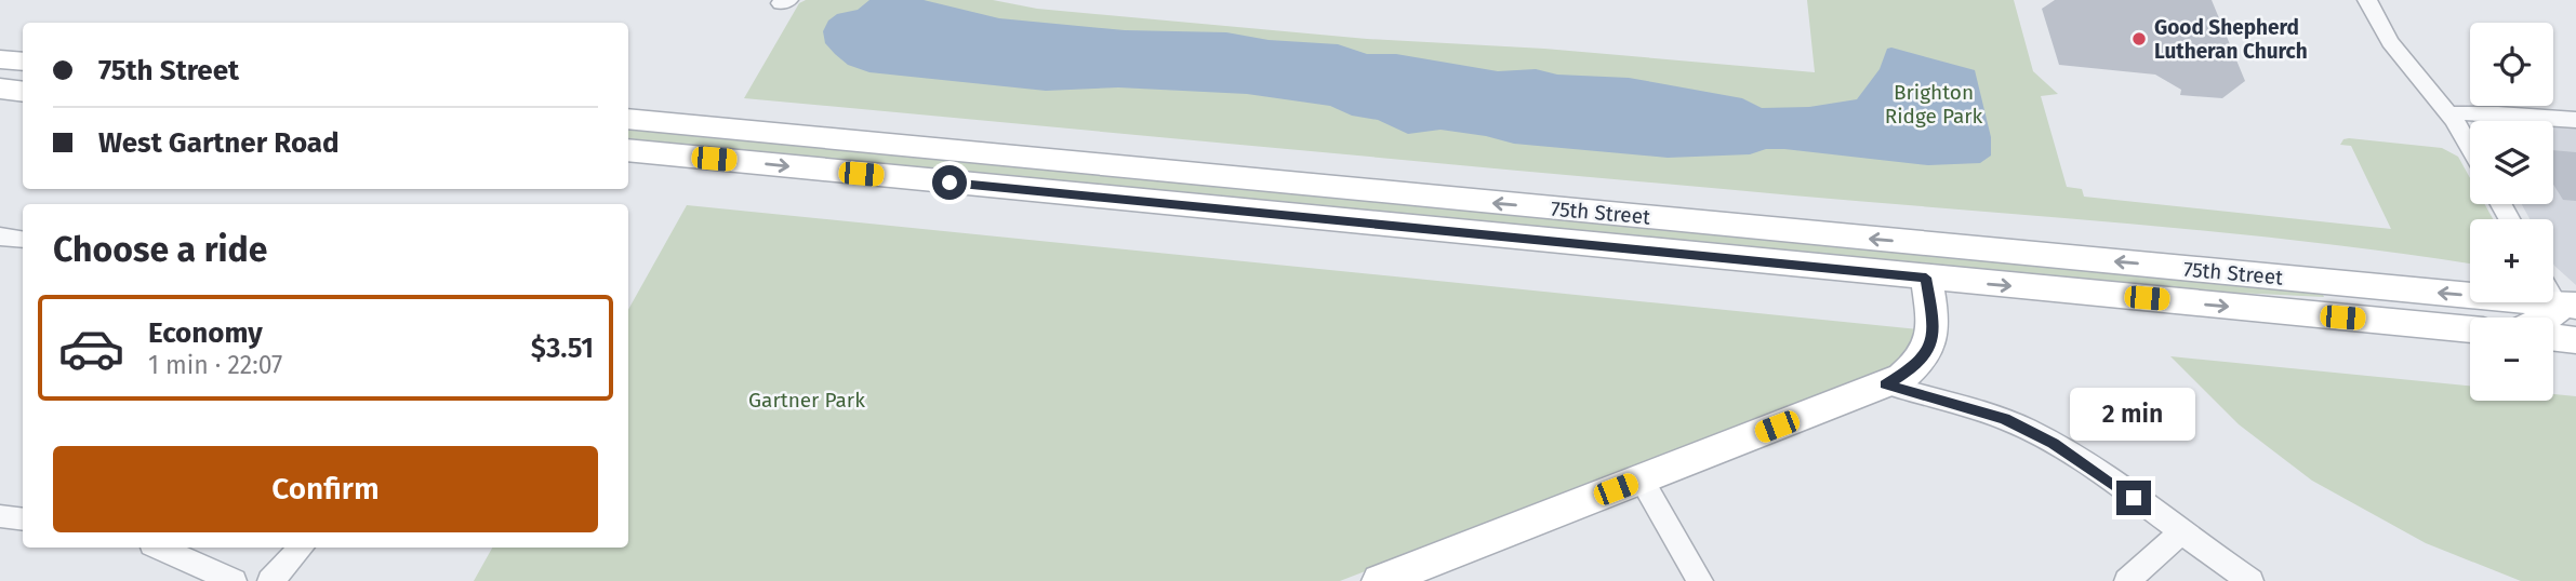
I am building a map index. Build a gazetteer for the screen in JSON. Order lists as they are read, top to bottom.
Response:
{
  "streets": {
    "main road": ["75th Street"]
  },
  "parks": ["Brighton Ridge Park", "Gartner Park"],
  "places": ["Good Shepherd Lutheran Church"],
  "page": {
    "map_buttons": ["+", "−"],
    "banner": ["75th Street", "West Gartner Road"],
    "heading": "Choose a ride",
    "list": [
      {
        "name": "Economy",
        "note": "1 min · 22:07",
        "value": "$3.51"
      }
    ],
    "bubble": "2 min",
    "buttons": "Confirm"
  }
}
